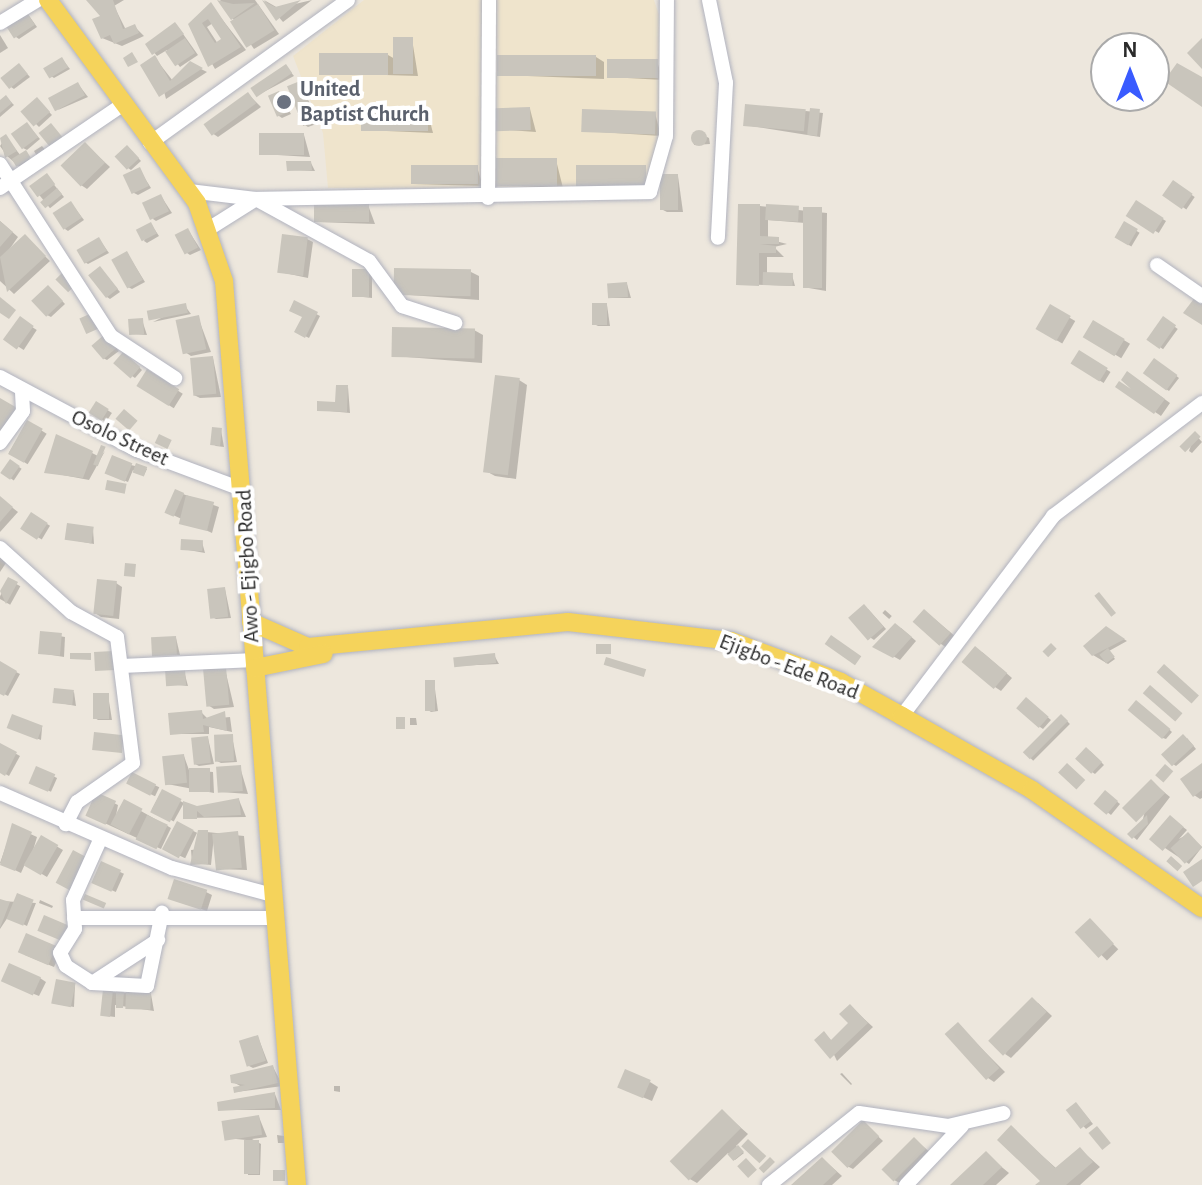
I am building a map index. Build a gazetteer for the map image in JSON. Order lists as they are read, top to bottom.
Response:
{
  "streets": {
    "main road": ["Awo - Ejigbo Road", "Ejigbo - Ede Road"],
    "street": ["Osolo Street"]
  },
  "crossings": [
    ["Osolo Street", "Awo - Ejigbo Road"],
    ["Awo - Ejigbo Road", "Ejigbo - Ede Road"]
  ],
  "places": ["United Baptist Church"],
  "north": "top"
}
